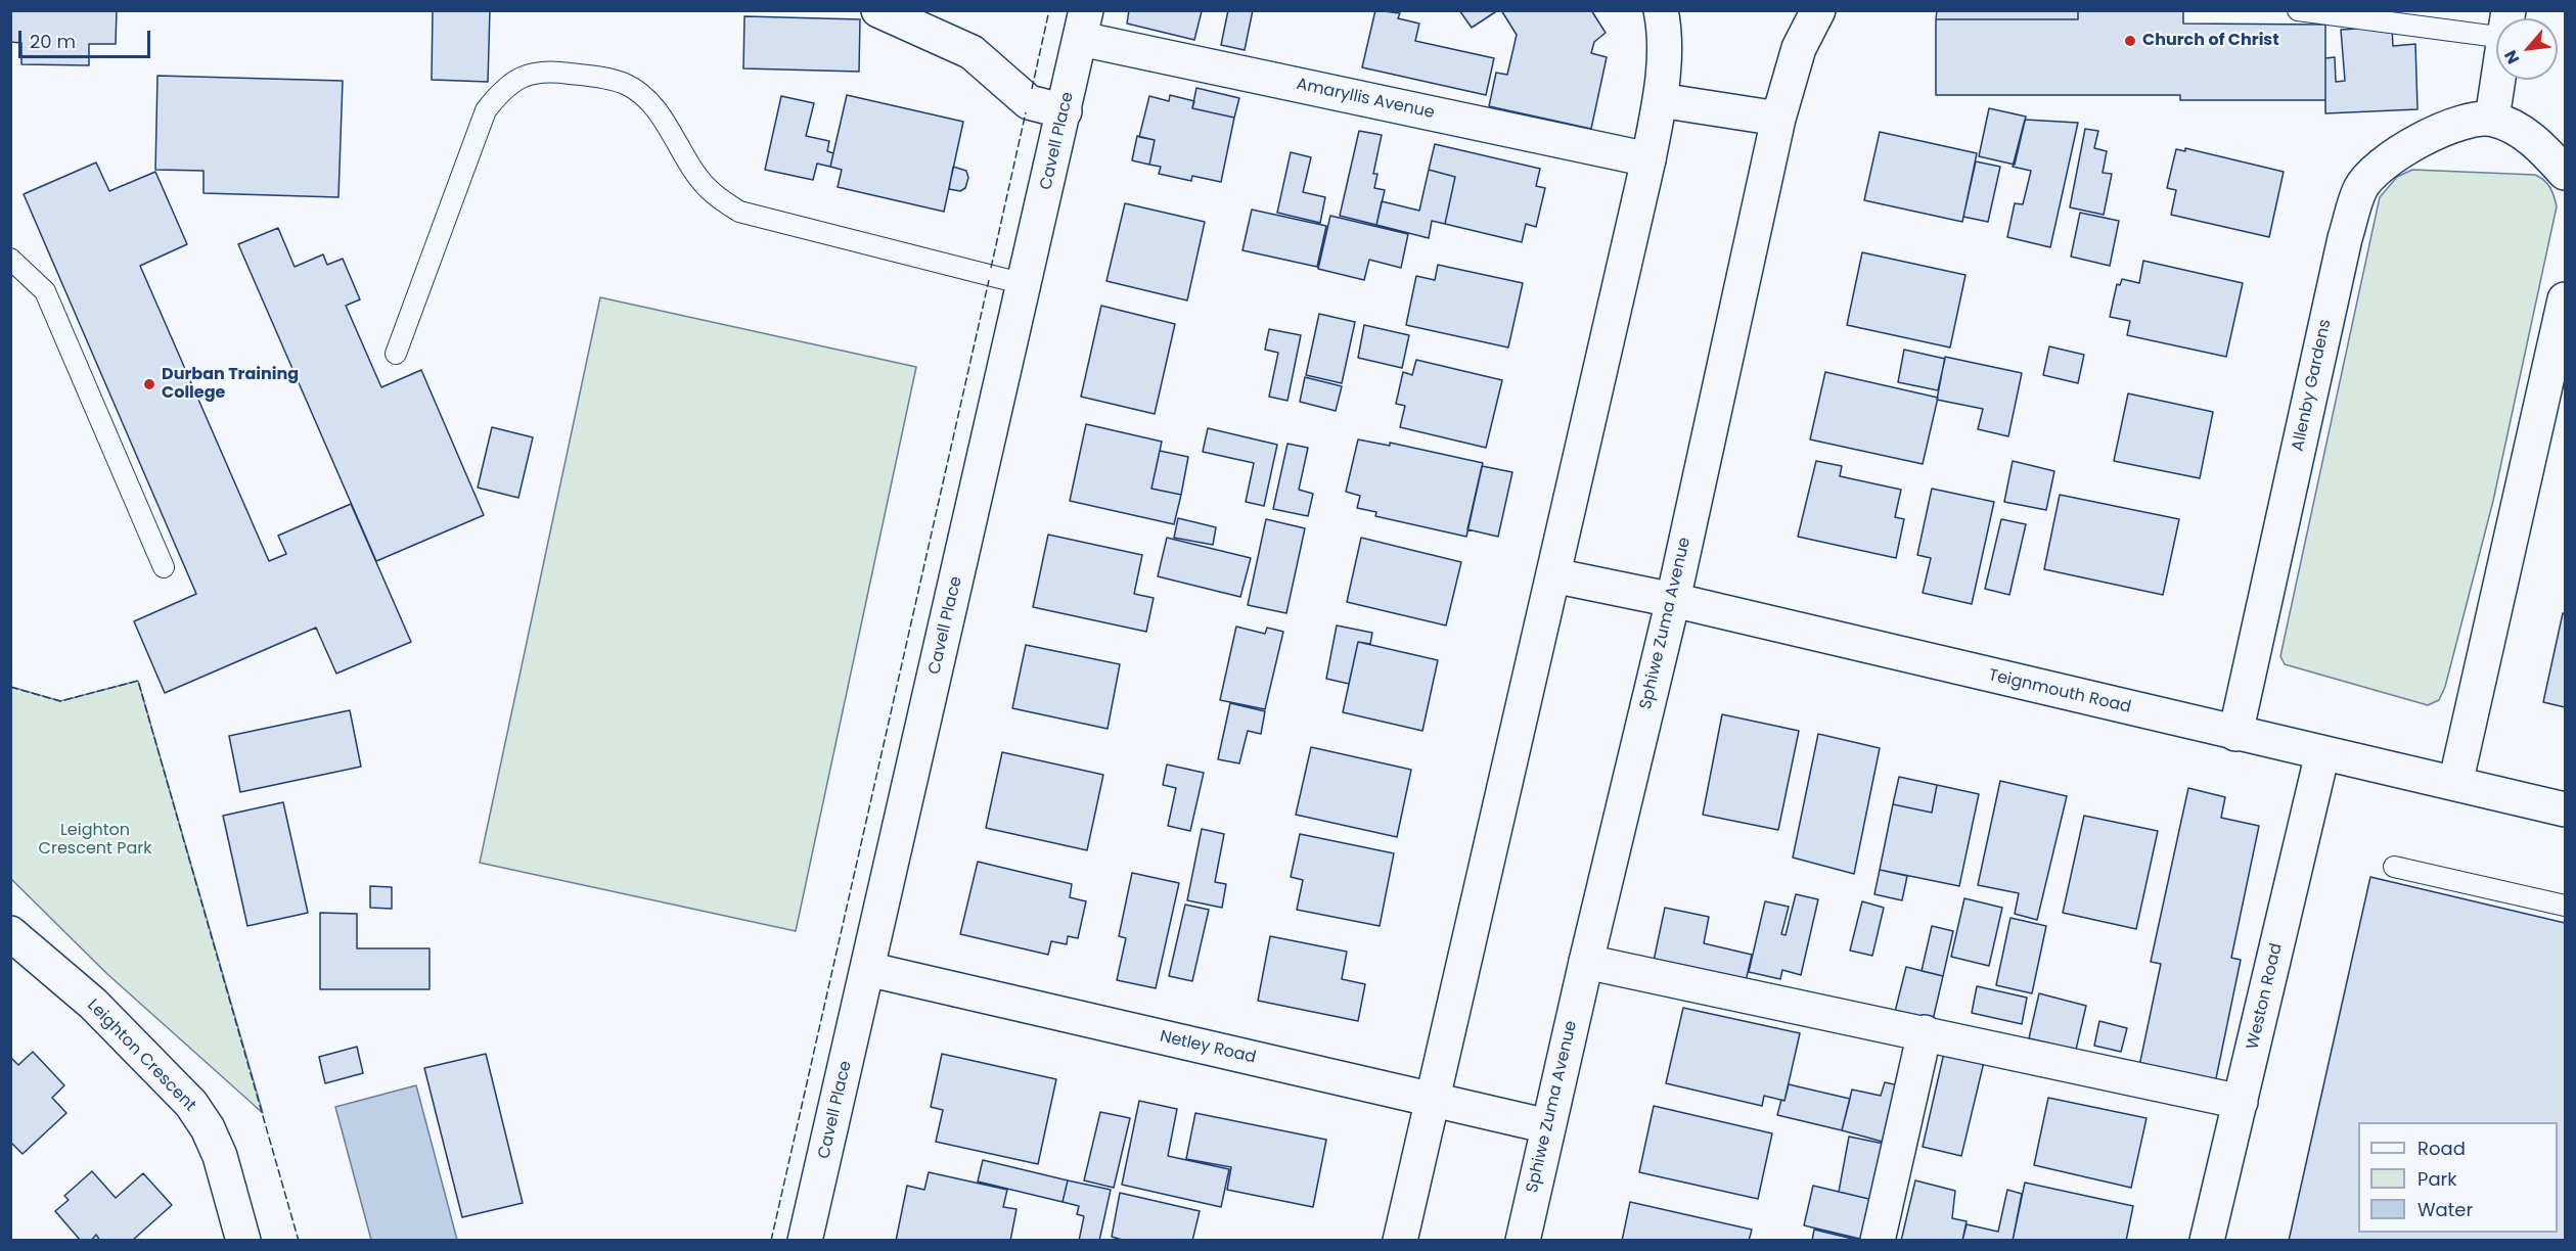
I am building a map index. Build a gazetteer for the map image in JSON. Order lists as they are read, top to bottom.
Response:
{
  "streets": {
    "street": [
      "Amaryllis Avenue",
      "Cavell Place",
      "Allenby Gardens",
      "Sphiwe Zuma Avenue",
      "Teignmouth Road",
      "Weston Road",
      "Netley Road",
      "Leighton Crescent"
    ]
  },
  "crossings": [
    ["Amaryllis Avenue", "Cavell Place"],
    ["Cavell Place", "Netley Road"],
    ["Allenby Gardens", "Teignmouth Road"],
    ["Sphiwe Zuma Avenue", "Teignmouth Road"],
    ["Sphiwe Zuma Avenue", "Netley Road"],
    ["Teignmouth Road", "Weston Road"]
  ],
  "parks": ["Leighton Crescent Park"],
  "places": ["Church of Christ", "Durban Training College"],
  "legend": ["Road", "Park", "Water"],
  "scale_bar": "20 m",
  "north": "bottom left"
}
